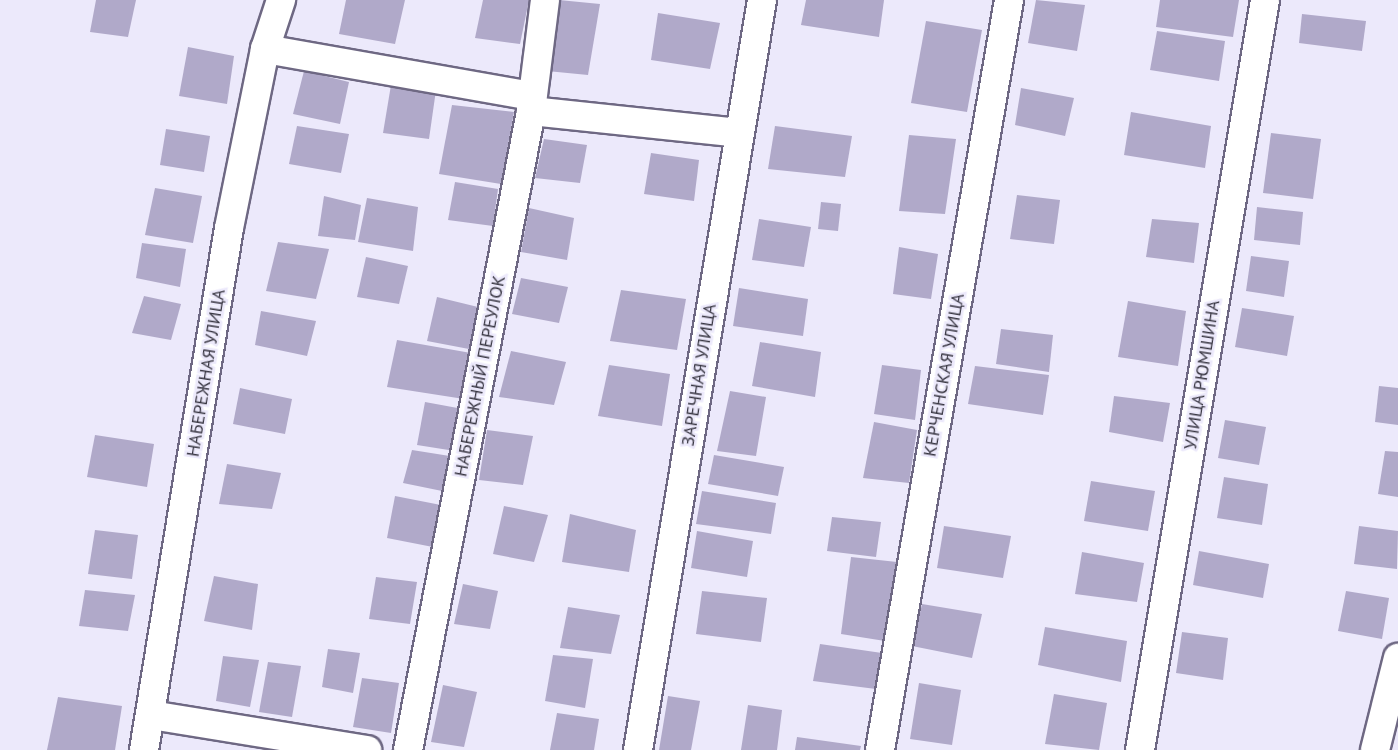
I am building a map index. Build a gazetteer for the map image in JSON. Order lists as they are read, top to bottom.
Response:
{
  "streets": {
    "street": [
      "НАБЕРЕЖНАЯ УЛИЦА",
      "ЗАРЕЧНАЯ УЛИЦА",
      "КЕРЧЕНСКАЯ УЛИЦА",
      "УЛИЦА РЮМШИНА",
      "НАБЕРЕЖНЫЙ ПЕРЕУЛОК"
    ]
  }
}
